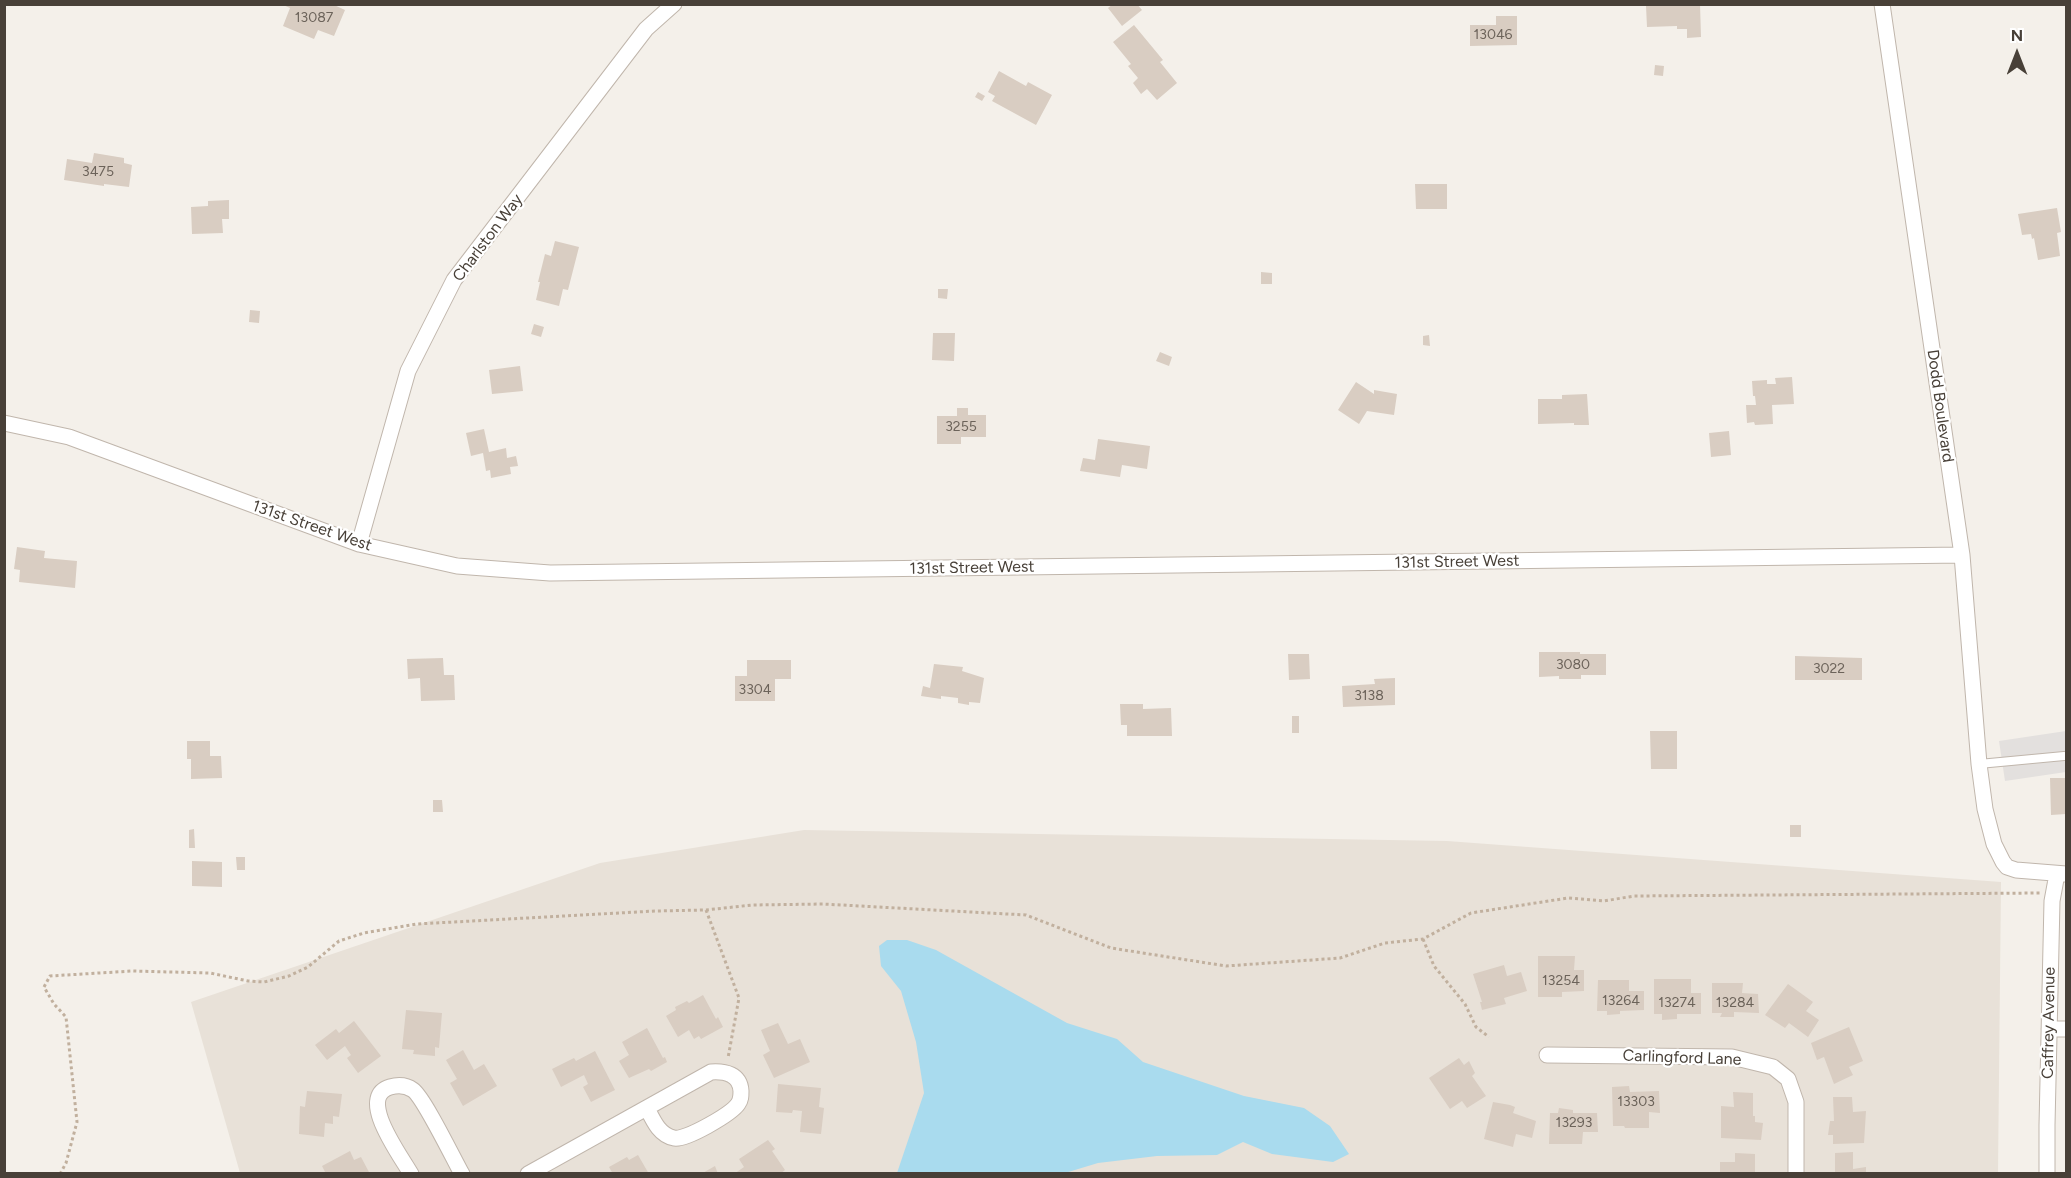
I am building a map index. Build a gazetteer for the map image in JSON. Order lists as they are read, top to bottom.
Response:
{
  "streets": {
    "street": [
      "Charlston Way",
      "Dodd Boulevard",
      "131st Street West",
      "Caffrey Avenue",
      "Carlingford Lane"
    ]
  },
  "crossings": [
    ["Charlston Way", "131st Street West"],
    ["Dodd Boulevard", "131st Street West"],
    ["Dodd Boulevard", "Caffrey Avenue"]
  ],
  "house_numbers": [
    "13087",
    "13046",
    "3475",
    "3255",
    "3080",
    "3022",
    "3304",
    "3138",
    "13254",
    "13264",
    "13274",
    "13284",
    "13303",
    "13293"
  ],
  "north": "top"
}
